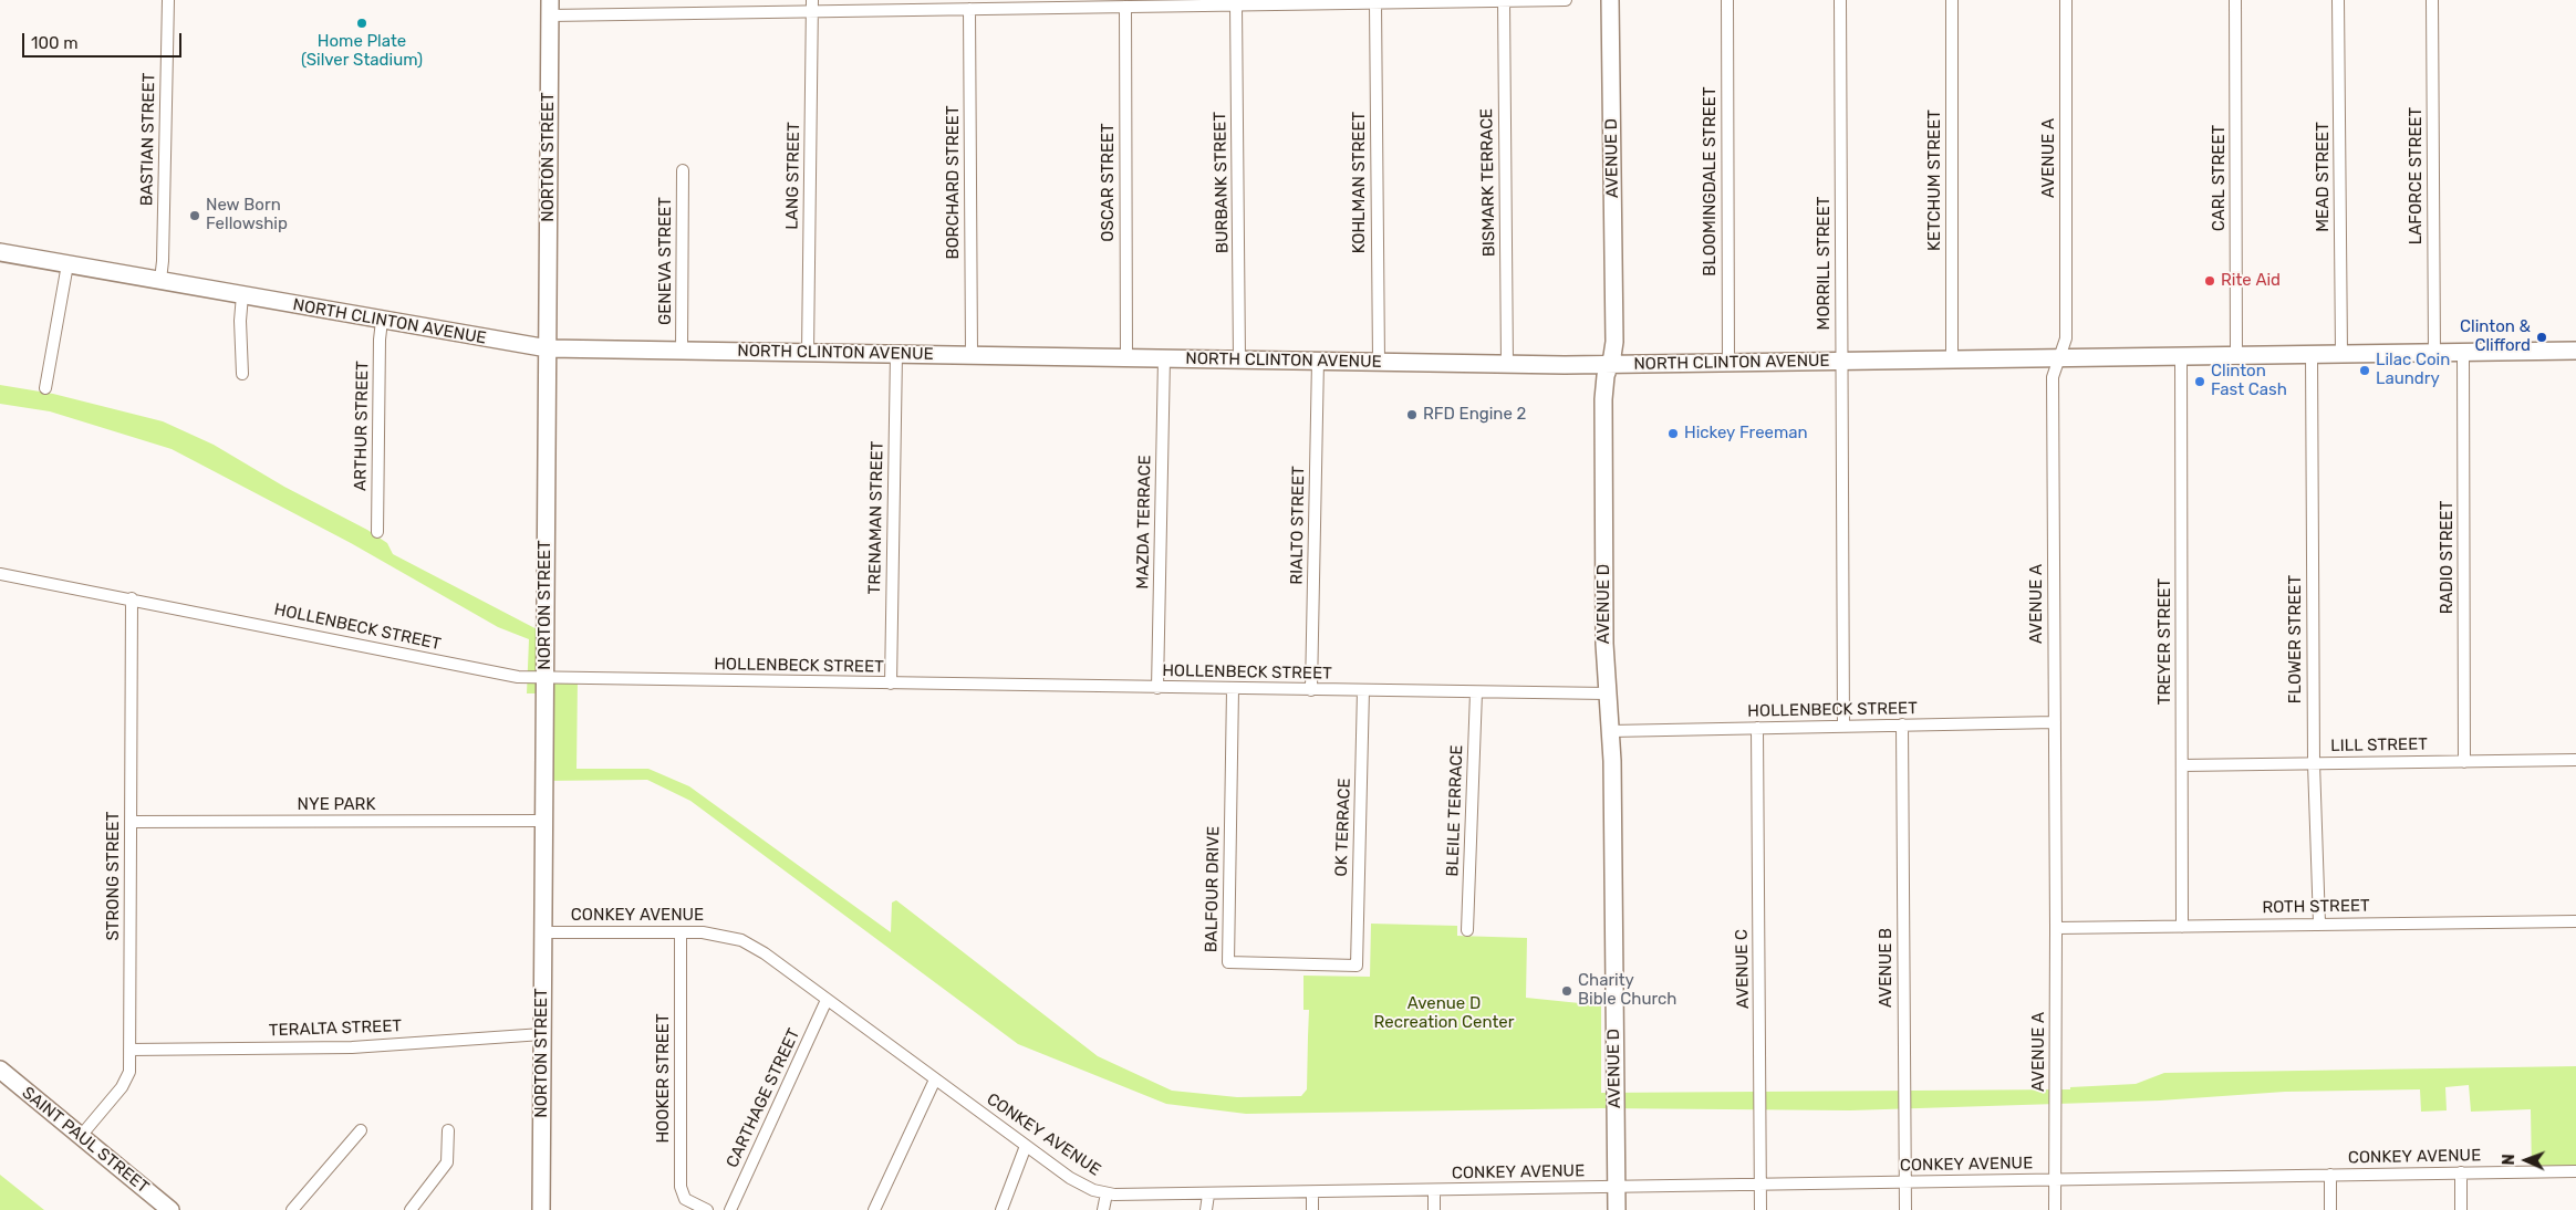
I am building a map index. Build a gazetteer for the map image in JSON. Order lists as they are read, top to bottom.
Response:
{
  "streets": {
    "street": [
      "BASTIAN STREET",
      "NORTON STREET",
      "AVENUE D",
      "AVENUE A",
      "LANG STREET",
      "LAFORCE STREET",
      "MEAD STREET",
      "CARL STREET",
      "KETCHUM STREET",
      "BLOOMINGDALE STREET",
      "BORCHARD STREET",
      "OSCAR STREET",
      "BURBANK STREET",
      "KOHLMAN STREET",
      "BISMARK TERRACE",
      "GENEVA STREET",
      "MORRILL STREET",
      "NORTH CLINTON AVENUE",
      "ARTHUR STREET",
      "TRENAMAN STREET",
      "MAZDA TERRACE",
      "RIALTO STREET",
      "RADIO STREET",
      "HOLLENBECK STREET",
      "FLOWER STREET",
      "TREYER STREET",
      "LILL STREET",
      "NYE PARK",
      "BLEILE TERRACE",
      "OK TERRACE",
      "STRONG STREET",
      "BALFOUR DRIVE",
      "ROTH STREET",
      "CONKEY AVENUE",
      "AVENUE B",
      "AVENUE C",
      "TERALTA STREET",
      "HOOKER STREET",
      "CARTHAGE STREET",
      "SAINT PAUL STREET"
    ]
  },
  "crossings": [
    ["BASTIAN STREET", "NORTH CLINTON AVENUE"],
    ["NORTON STREET", "NORTH CLINTON AVENUE"],
    ["NORTON STREET", "HOLLENBECK STREET"],
    ["NORTON STREET", "NYE PARK"],
    ["NORTON STREET", "CONKEY AVENUE"],
    ["NORTON STREET", "TERALTA STREET"],
    ["AVENUE D", "NORTH CLINTON AVENUE"],
    ["AVENUE D", "HOLLENBECK STREET"],
    ["AVENUE D", "CONKEY AVENUE"],
    ["AVENUE A", "NORTH CLINTON AVENUE"],
    ["AVENUE A", "HOLLENBECK STREET"],
    ["AVENUE A", "ROTH STREET"],
    ["AVENUE A", "CONKEY AVENUE"],
    ["LANG STREET", "NORTH CLINTON AVENUE"],
    ["LAFORCE STREET", "NORTH CLINTON AVENUE"],
    ["MEAD STREET", "NORTH CLINTON AVENUE"],
    ["CARL STREET", "NORTH CLINTON AVENUE"],
    ["KETCHUM STREET", "NORTH CLINTON AVENUE"],
    ["BLOOMINGDALE STREET", "NORTH CLINTON AVENUE"],
    ["BORCHARD STREET", "NORTH CLINTON AVENUE"],
    ["OSCAR STREET", "NORTH CLINTON AVENUE"],
    ["BURBANK STREET", "NORTH CLINTON AVENUE"],
    ["KOHLMAN STREET", "NORTH CLINTON AVENUE"],
    ["BISMARK TERRACE", "NORTH CLINTON AVENUE"],
    ["GENEVA STREET", "NORTH CLINTON AVENUE"],
    ["MORRILL STREET", "NORTH CLINTON AVENUE"],
    ["MORRILL STREET", "HOLLENBECK STREET"],
    ["NORTH CLINTON AVENUE", "ARTHUR STREET"],
    ["NORTH CLINTON AVENUE", "TRENAMAN STREET"],
    ["NORTH CLINTON AVENUE", "MAZDA TERRACE"],
    ["NORTH CLINTON AVENUE", "RIALTO STREET"],
    ["NORTH CLINTON AVENUE", "RADIO STREET"],
    ["NORTH CLINTON AVENUE", "FLOWER STREET"],
    ["NORTH CLINTON AVENUE", "TREYER STREET"],
    ["TRENAMAN STREET", "HOLLENBECK STREET"],
    ["MAZDA TERRACE", "HOLLENBECK STREET"],
    ["RIALTO STREET", "HOLLENBECK STREET"],
    ["RADIO STREET", "LILL STREET"],
    ["HOLLENBECK STREET", "BLEILE TERRACE"],
    ["HOLLENBECK STREET", "OK TERRACE"],
    ["HOLLENBECK STREET", "STRONG STREET"],
    ["HOLLENBECK STREET", "BALFOUR DRIVE"],
    ["HOLLENBECK STREET", "AVENUE B"],
    ["HOLLENBECK STREET", "AVENUE C"],
    ["FLOWER STREET", "LILL STREET"],
    ["FLOWER STREET", "ROTH STREET"],
    ["TREYER STREET", "LILL STREET"],
    ["TREYER STREET", "ROTH STREET"],
    ["NYE PARK", "STRONG STREET"],
    ["OK TERRACE", "BALFOUR DRIVE"],
    ["STRONG STREET", "TERALTA STREET"],
    ["STRONG STREET", "SAINT PAUL STREET"],
    ["CONKEY AVENUE", "AVENUE B"],
    ["CONKEY AVENUE", "AVENUE C"],
    ["CONKEY AVENUE", "HOOKER STREET"],
    ["CONKEY AVENUE", "CARTHAGE STREET"]
  ],
  "parks": ["Avenue D Recreation Center"],
  "places": [
    "Home Plate (Silver Stadium)",
    "New Born Fellowship",
    "Rite Aid",
    "Clinton & Clifford",
    "Lilac Coin Laundry",
    "Clinton Fast Cash",
    "RFD Engine 2",
    "Hickey Freeman",
    "Charity Bible Church"
  ],
  "scale_bar": "100 m",
  "north": "left"
}
